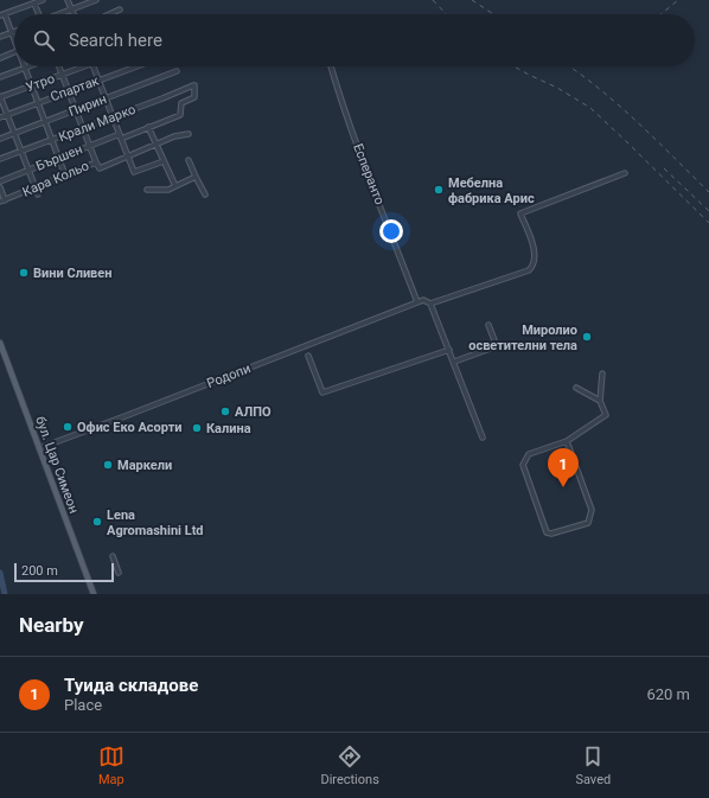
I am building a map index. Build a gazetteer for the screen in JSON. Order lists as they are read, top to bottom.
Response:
{
  "streets": {
    "main road": ["бул. Цар Симеон"],
    "street": [
      "Утро",
      "Спартак",
      "Пирин",
      "Крали Марко",
      "Бършен",
      "Есперанто",
      "Кара Кольо",
      "Родопи"
    ]
  },
  "crossings": [
    ["Крали Марко", "Бършен"],
    ["Есперанто", "Родопи"],
    ["Родопи", "бул. Цар Симеон"]
  ],
  "places": [
    "Мебелна фабрика Арис",
    "Вини Сливен",
    "Миролио осветителни тела",
    "АЛПО",
    "Офис Еко Асорти",
    "Калина",
    "Маркели",
    "Lena Agromashini Ltd"
  ],
  "scale_bar": "200 m",
  "page": {
    "search": "Search here",
    "pins": "1",
    "scale": "200 m",
    "heading": "Nearby",
    "list": [
      {
        "mark": "1",
        "name": "Туида складове",
        "note": "Place",
        "value": "620 m"
      }
    ],
    "nav": ["Map", "Directions", "Saved"]
  }
}
